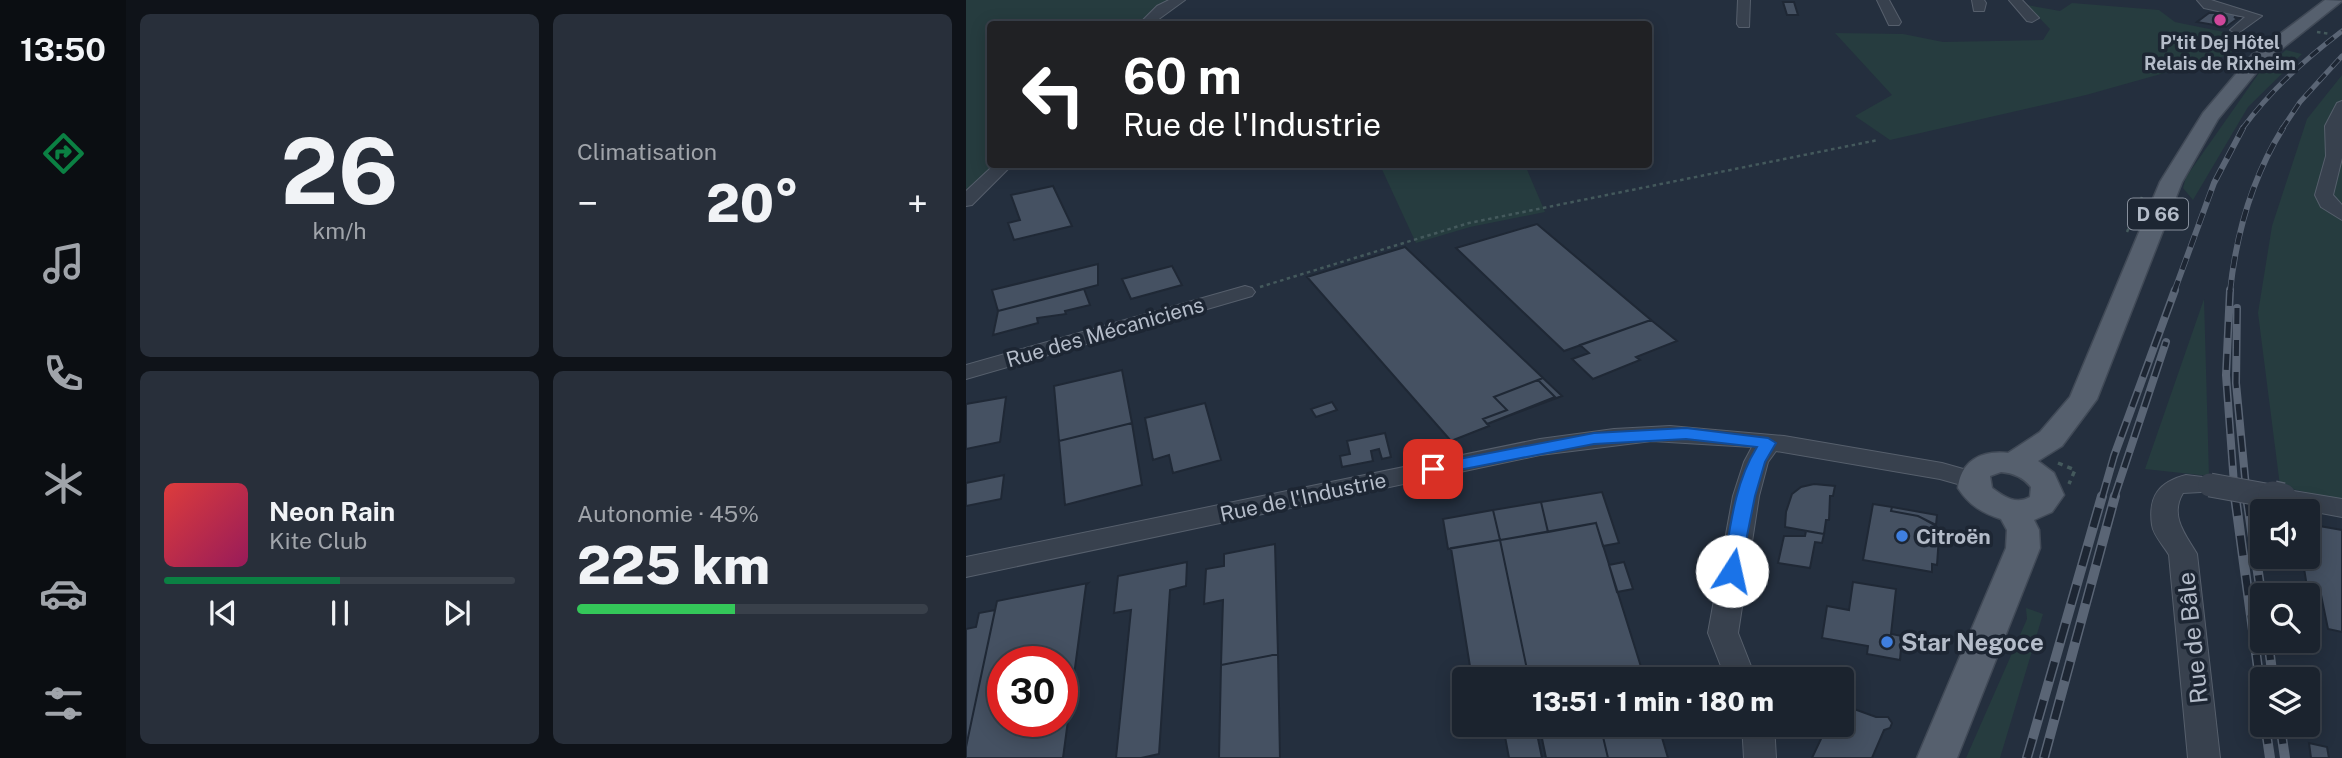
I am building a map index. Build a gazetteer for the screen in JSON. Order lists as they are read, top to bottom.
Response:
{
  "streets": {
    "main road": ["D 66"],
    "street": ["Rue des Mécaniciens", "Rue de l'Industrie", "Rue de Bâle"]
  },
  "crossings": [
    ["D 66", "Rue de l'Industrie"]
  ],
  "places": ["P'tit Dej Hôtel Relais de Rixheim", "Citroën", "Star Negoce"],
  "page": {
    "tabs": "13:50",
    "tile": [
      ["26", "km/h"],
      "Climatisation",
      ["Autonomie · 45%", "225 km"]
    ],
    "turn": ["60 m", "Rue de l'Industrie"],
    "heat": ["−", "20°", "+"],
    "song": ["Neon Rain", "Kite Club"],
    "limit": "30",
    "trip": "13:51 · 1 min · 180 m"
  }
}
